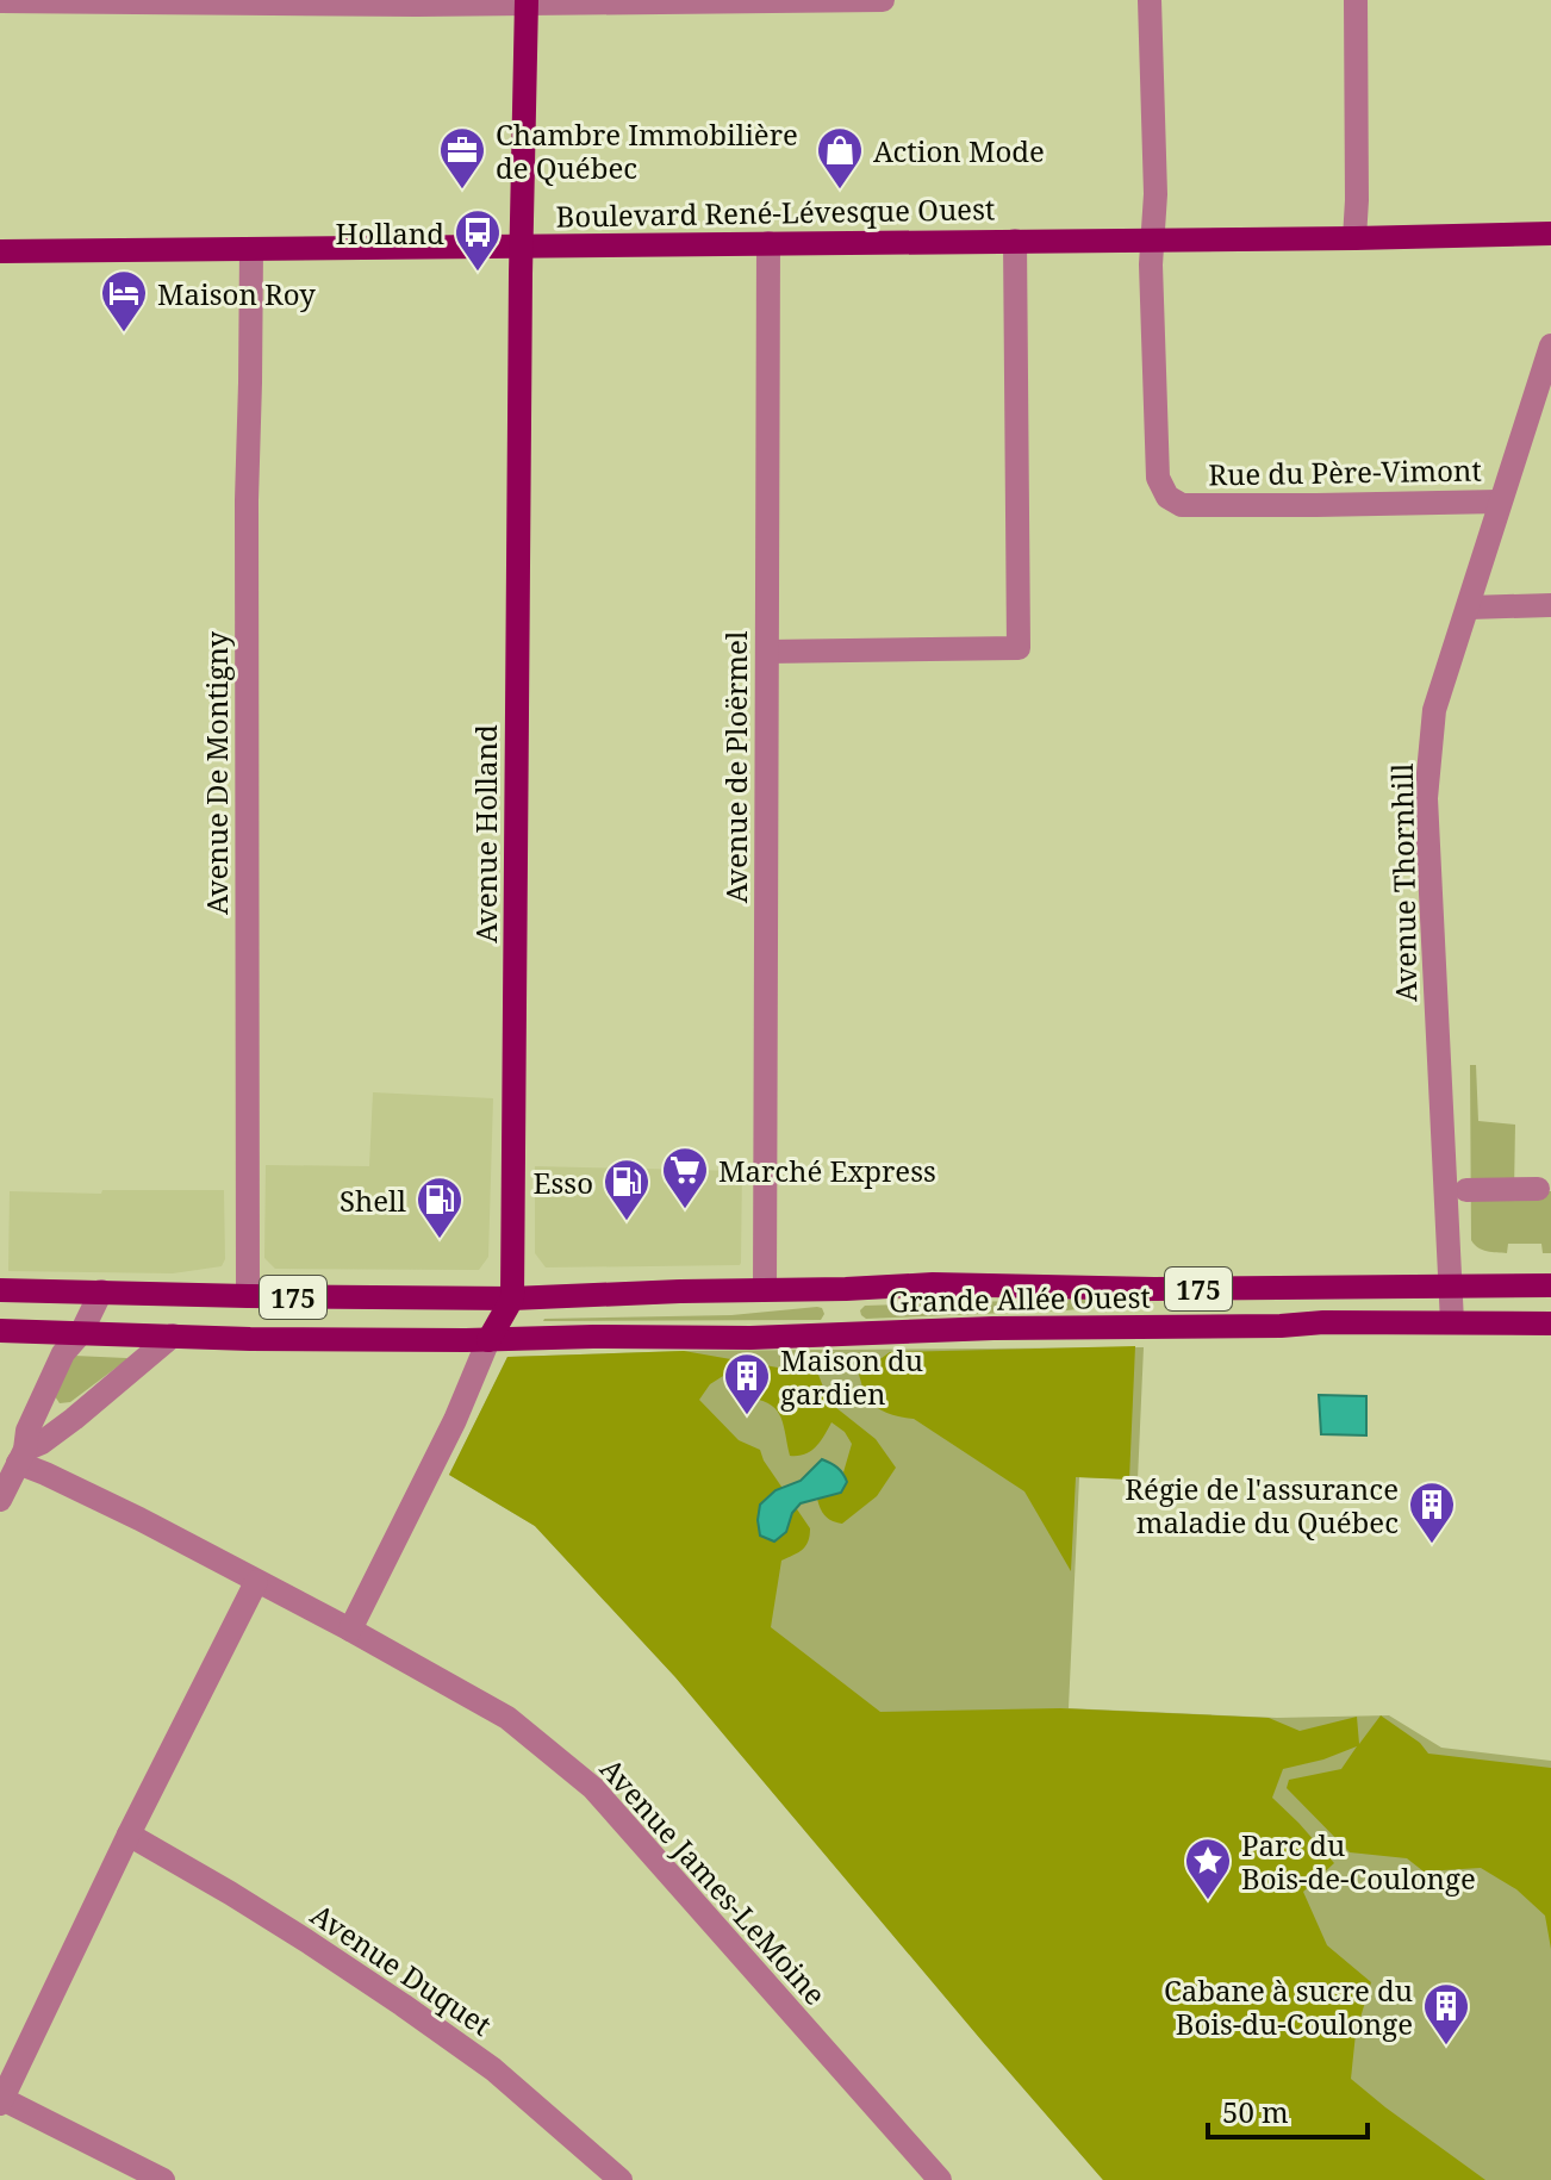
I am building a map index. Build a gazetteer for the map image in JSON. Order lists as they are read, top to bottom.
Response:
{
  "streets": {
    "main road": [
      "Boulevard René-Lévesque Ouest",
      "Avenue Holland",
      "175",
      "Grande Allée Ouest"
    ],
    "street": [
      "Rue du Père-Vimont",
      "Avenue de Ploërmel",
      "Avenue De Montigny",
      "Avenue Thornhill",
      "Avenue James-LeMoine",
      "Avenue Duquet"
    ]
  },
  "crossings": [
    ["Boulevard René-Lévesque Ouest", "Rue du Père-Vimont"],
    ["Boulevard René-Lévesque Ouest", "Avenue de Ploërmel"],
    ["Boulevard René-Lévesque Ouest", "Avenue De Montigny"],
    ["Boulevard René-Lévesque Ouest", "Avenue Holland"],
    ["Rue du Père-Vimont", "Avenue Thornhill"],
    ["Avenue de Ploërmel", "Grande Allée Ouest"],
    ["Avenue De Montigny", "175"],
    ["Avenue Holland", "175"],
    ["Avenue Holland", "Grande Allée Ouest"],
    ["Avenue Holland", "Avenue James-LeMoine"],
    ["Avenue Thornhill", "Grande Allée Ouest"],
    ["175", "Grande Allée Ouest"]
  ],
  "places": {
    "office": ["Chambre Immobilière de Québec"],
    "shop": ["Action Mode"],
    "bus stop": ["Holland"],
    "hotel": ["Maison Roy"],
    "supermarket": ["Marché Express"],
    "fuel station": ["Esso", "Shell"],
    "building": ["Maison du gardien", "Régie de l'assurance maladie du Québec", "Cabane à sucre du Bois-du-Coulonge"],
    "place": ["Parc du Bois-de-Coulonge"]
  },
  "scale_bar": "50 m"
}
